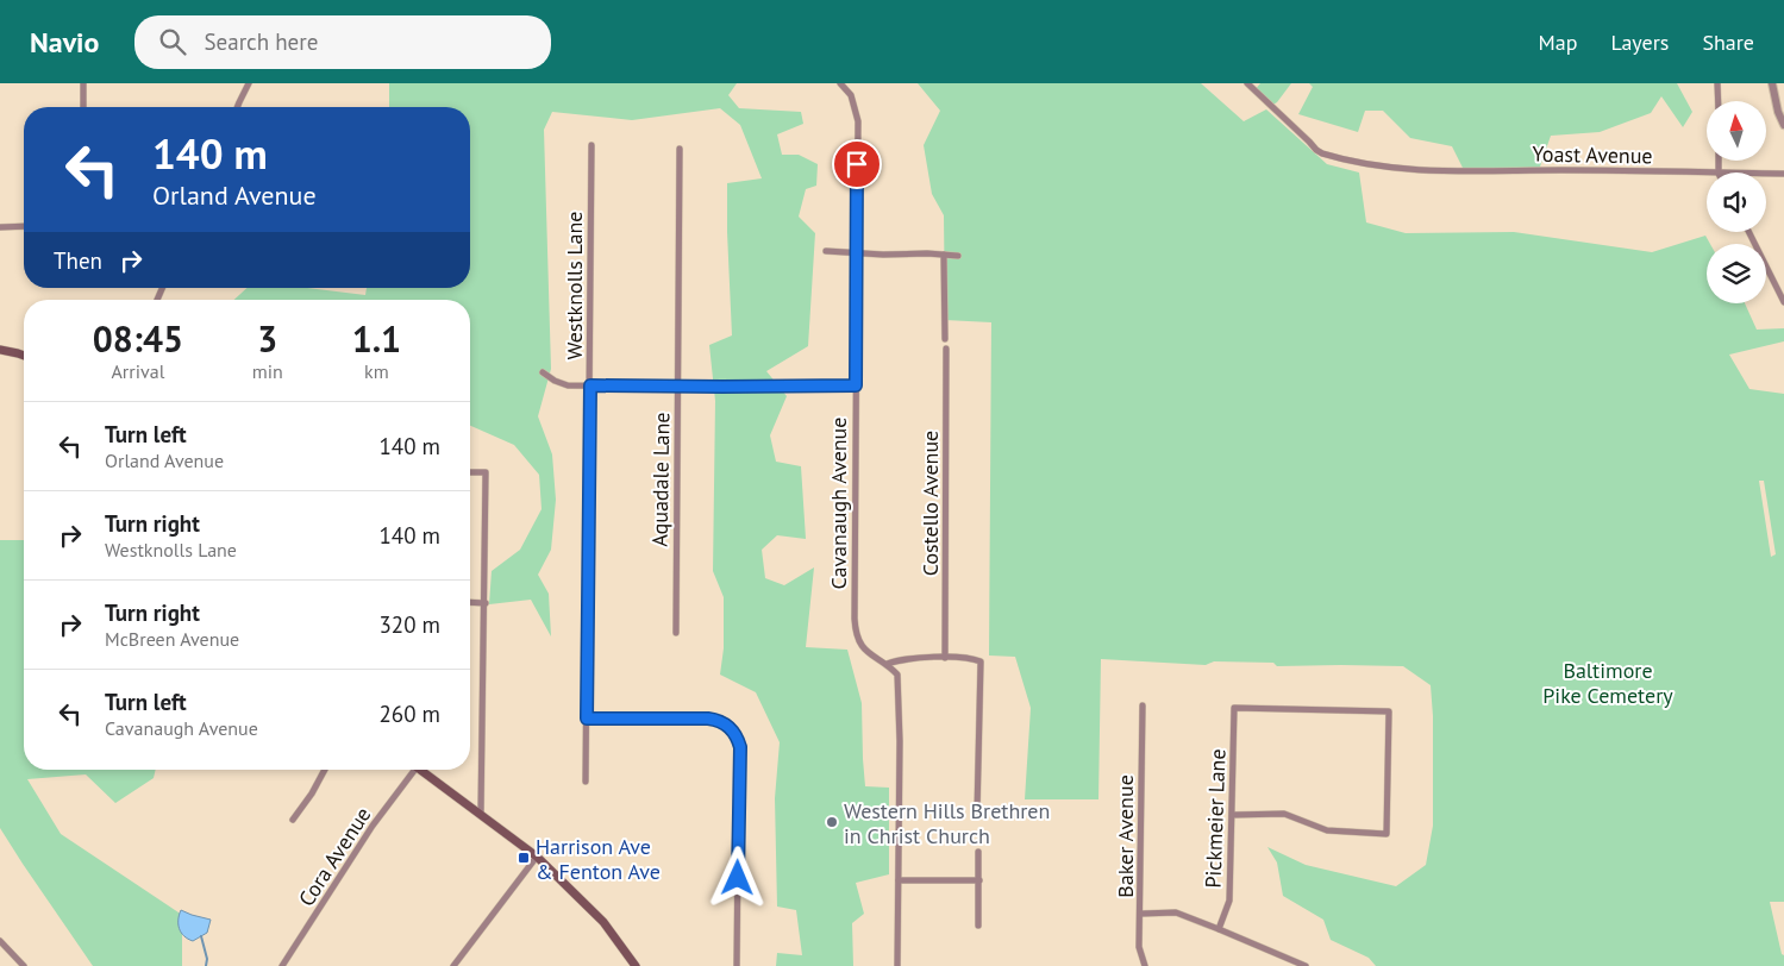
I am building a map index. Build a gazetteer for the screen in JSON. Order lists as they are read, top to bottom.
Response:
{
  "streets": {
    "street": [
      "Yoast Avenue",
      "Westknolls Lane",
      "Aquadale Lane",
      "Cavanaugh Avenue",
      "Costello Avenue",
      "Pickmeier Lane",
      "Baker Avenue",
      "Cora Avenue"
    ]
  },
  "parks": ["Baltimore Pike Cemetery"],
  "places": {
    "other": ["Western Hills Brethren in Christ Church"],
    "transit": ["Harrison Ave & Fenton Ave"]
  },
  "north": "top",
  "page": {
    "header": "Navio",
    "search": "Search here",
    "nav": ["Map", "Layers", "Share"],
    "turn": ["140 m", "Orland Avenue"],
    "then": "Then",
    "eta": [
      "08:45",
      "Arrival",
      "3",
      "min",
      "1.1",
      "km"
    ],
    "list": [
      {
        "name": "Turn left",
        "note": "Orland Avenue",
        "value": "140 m"
      },
      {
        "name": "Turn right",
        "note": "Westknolls Lane",
        "value": "140 m"
      },
      {
        "name": "Turn right",
        "note": "McBreen Avenue",
        "value": "320 m"
      },
      {
        "name": "Turn left",
        "note": "Cavanaugh Avenue",
        "value": "260 m"
      }
    ]
  }
}
